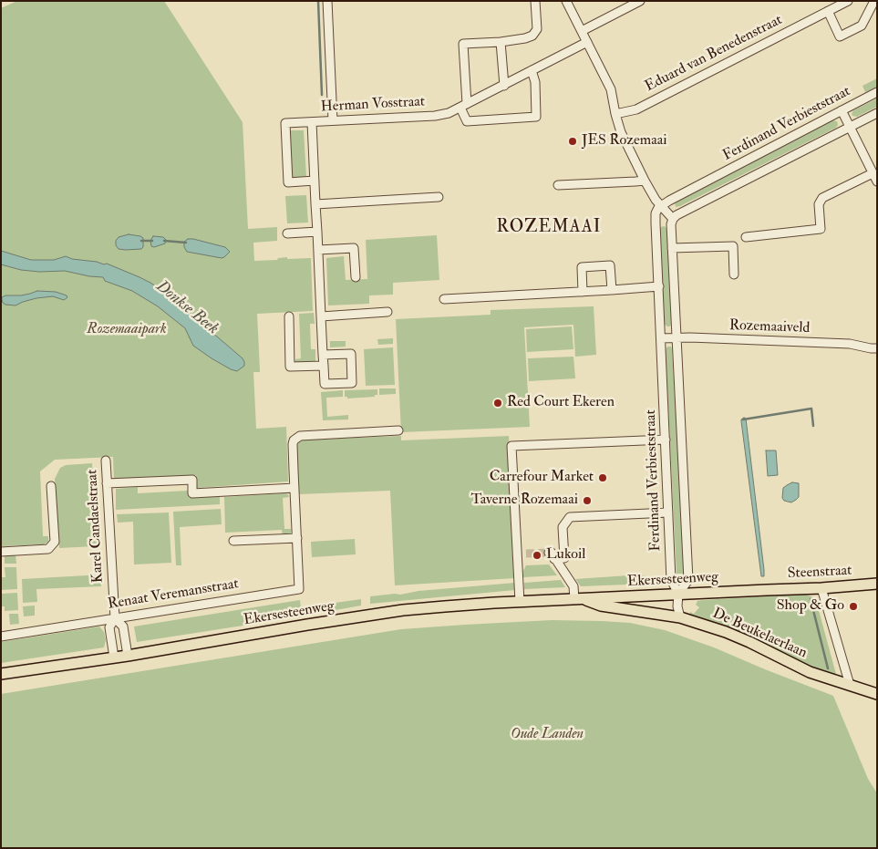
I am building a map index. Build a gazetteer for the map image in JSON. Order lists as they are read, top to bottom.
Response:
{
  "streets": {
    "main road": ["Steenstraat", "Ekersesteenweg", "De Beukelaerlaan"],
    "street": [
      "Eduard van Benedenstraat",
      "Herman Vosstraat",
      "Ferdinand Verbieststraat",
      "Rozemaaiveld",
      "Karel Candaelstraat",
      "Renaat Veremansstraat"
    ]
  },
  "crossings": [
    ["Ferdinand Verbieststraat", "Rozemaaiveld"],
    ["Ferdinand Verbieststraat", "Ekersesteenweg"],
    ["Karel Candaelstraat", "Ekersesteenweg"],
    ["Karel Candaelstraat", "Renaat Veremansstraat"],
    ["Steenstraat", "Ekersesteenweg"],
    ["Ekersesteenweg", "De Beukelaerlaan"]
  ],
  "districts": ["ROZEMAAI"],
  "water": ["Donkse Beek"],
  "parks": ["Rozemaaipark", "Oude Landen"],
  "places": [
    "JES Rozemaai",
    "Red Court Ekeren",
    "Carrefour Market",
    "Taverne Rozemaai",
    "Lukoil",
    "Shop & Go"
  ]
}
